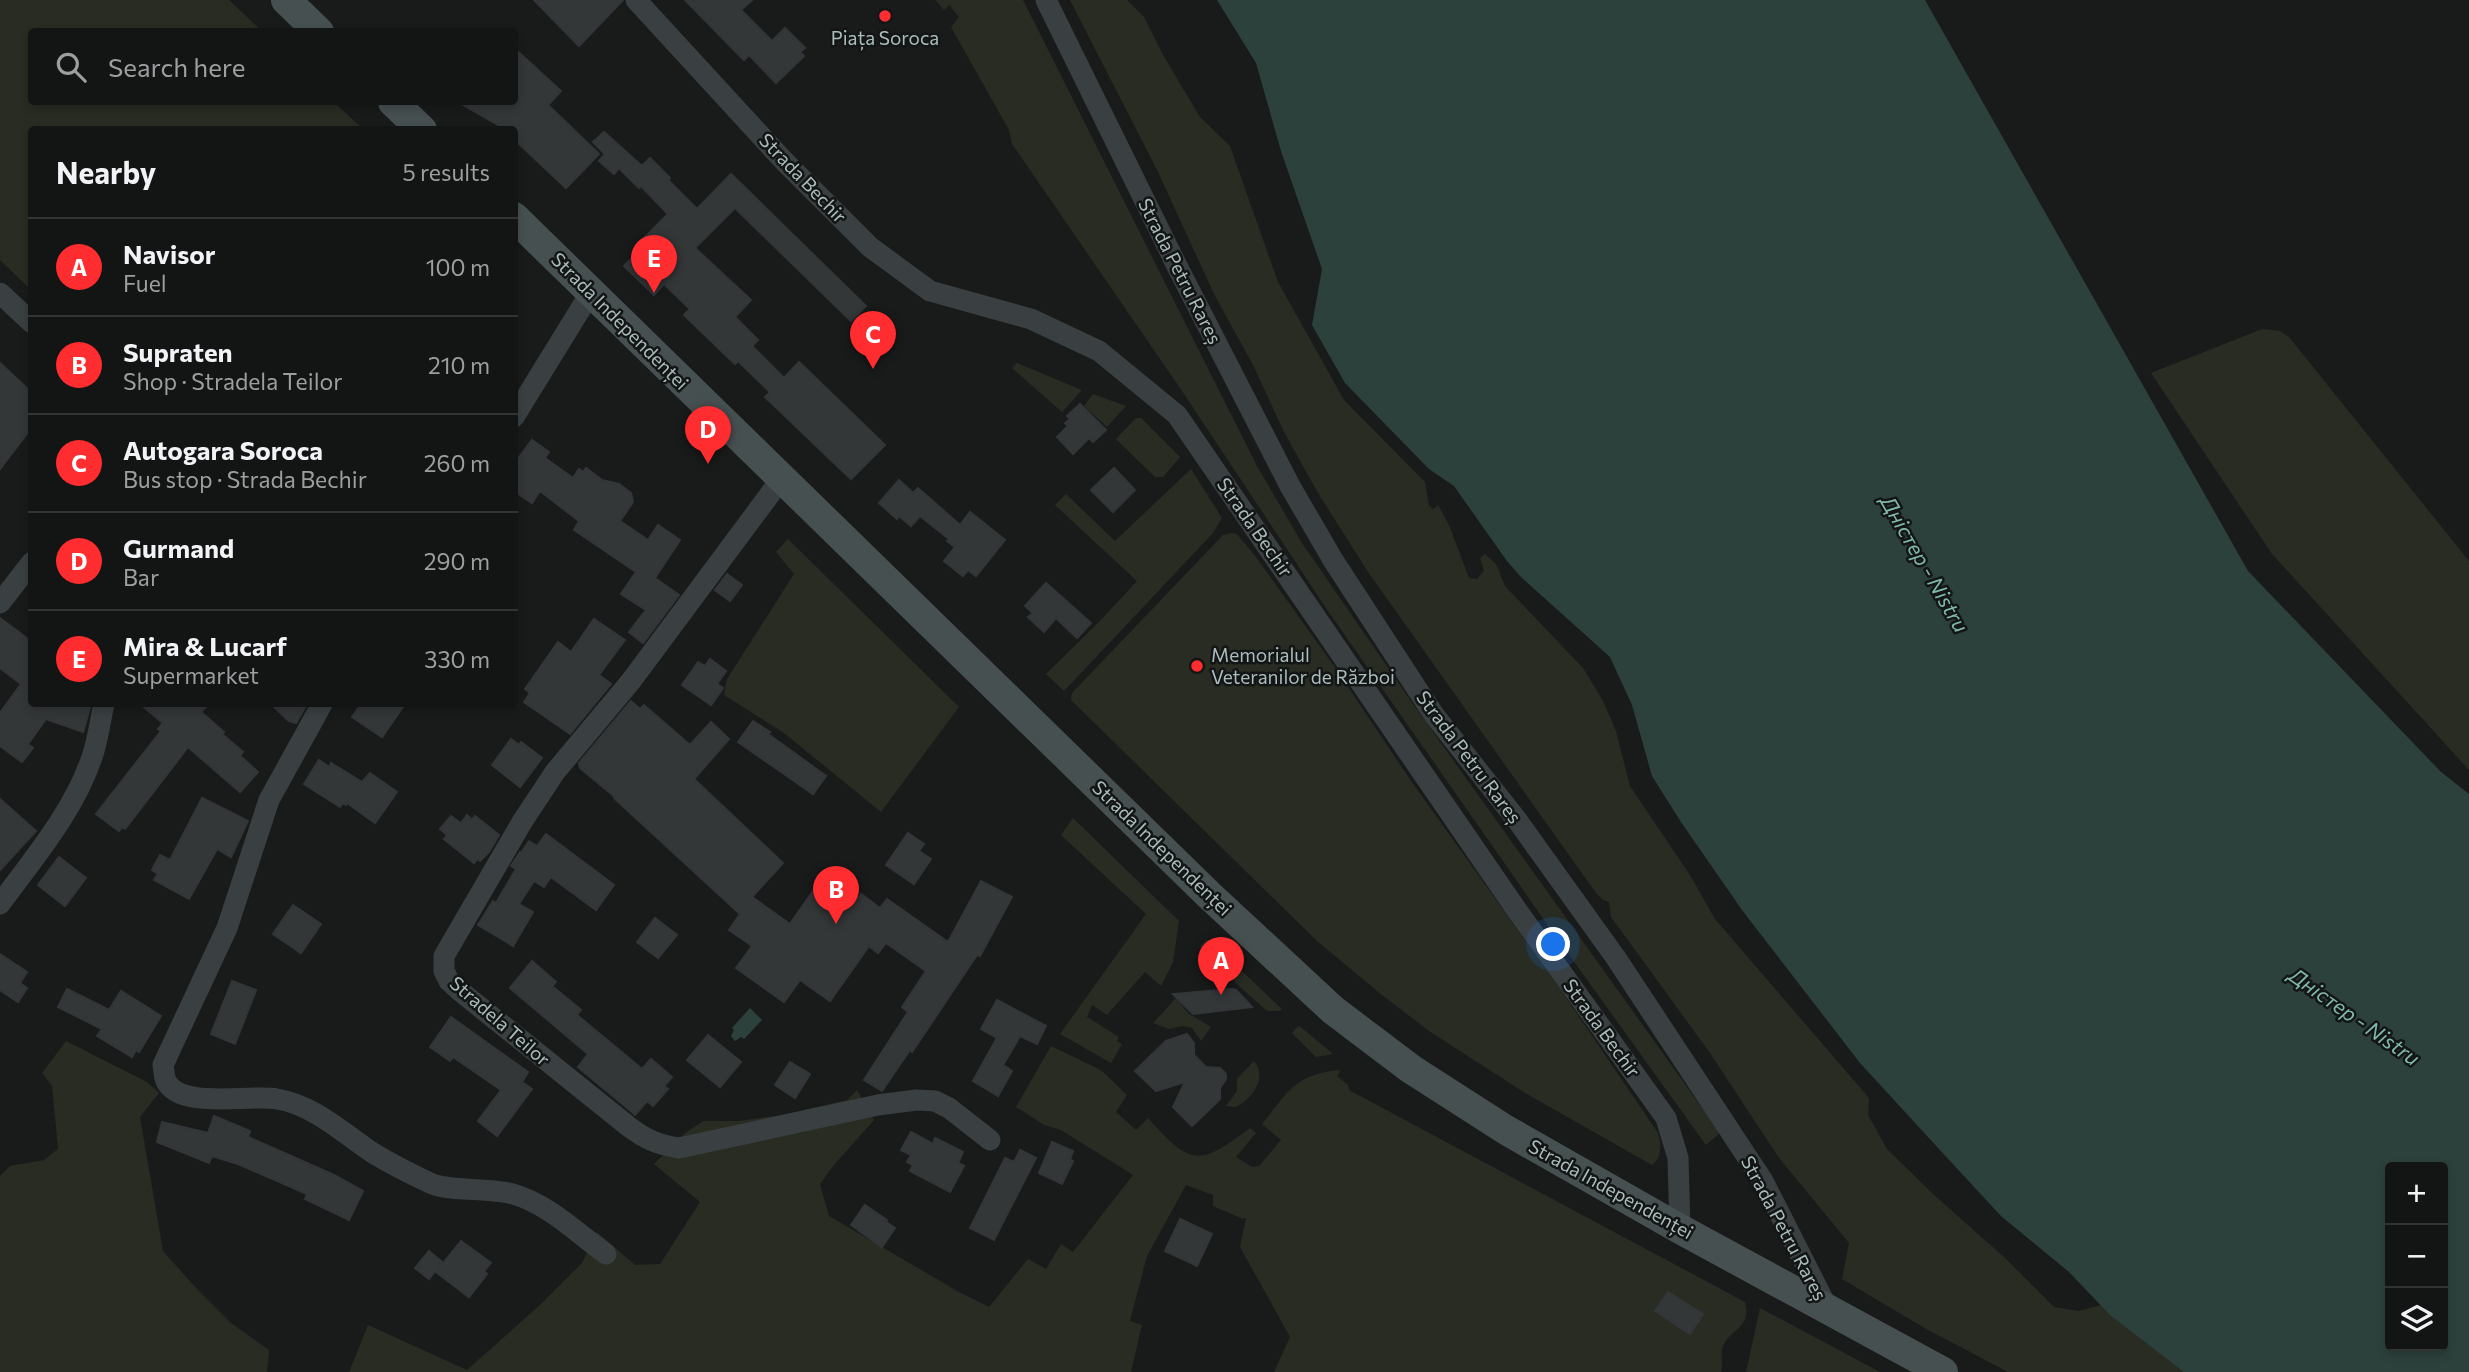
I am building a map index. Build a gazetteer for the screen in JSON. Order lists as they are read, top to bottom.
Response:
{
  "streets": {
    "main road": ["Strada Independenței"],
    "street": ["Strada Bechir", "Strada Petru Rareș", "Stradela Teilor"]
  },
  "crossings": [
    ["Strada Bechir", "Strada Independenței"],
    ["Strada Petru Rareș", "Strada Independenței"],
    ["Strada Independenței", "Stradela Teilor"]
  ],
  "water": ["Дністер - Nistru"],
  "places": ["Piața Soroca", "Memorialul Veteranilor de Război"],
  "page": {
    "search": "Search here",
    "heading": ["Nearby", "5 results"],
    "list": [
      {
        "mark": "A",
        "name": "Navisor",
        "note": "Fuel",
        "value": "100 m"
      },
      {
        "mark": "B",
        "name": "Supraten",
        "note": "Shop · Stradela Teilor",
        "value": "210 m"
      },
      {
        "mark": "C",
        "name": "Autogara Soroca",
        "note": "Bus stop · Strada Bechir",
        "value": "260 m"
      },
      {
        "mark": "D",
        "name": "Gurmand",
        "note": "Bar",
        "value": "290 m"
      },
      {
        "mark": "E",
        "name": "Mira & Lucarf",
        "note": "Supermarket",
        "value": "330 m"
      }
    ],
    "pins": [
      "E",
      "C",
      "D",
      "B",
      "A"
    ],
    "map_buttons": ["+", "−"]
  }
}
